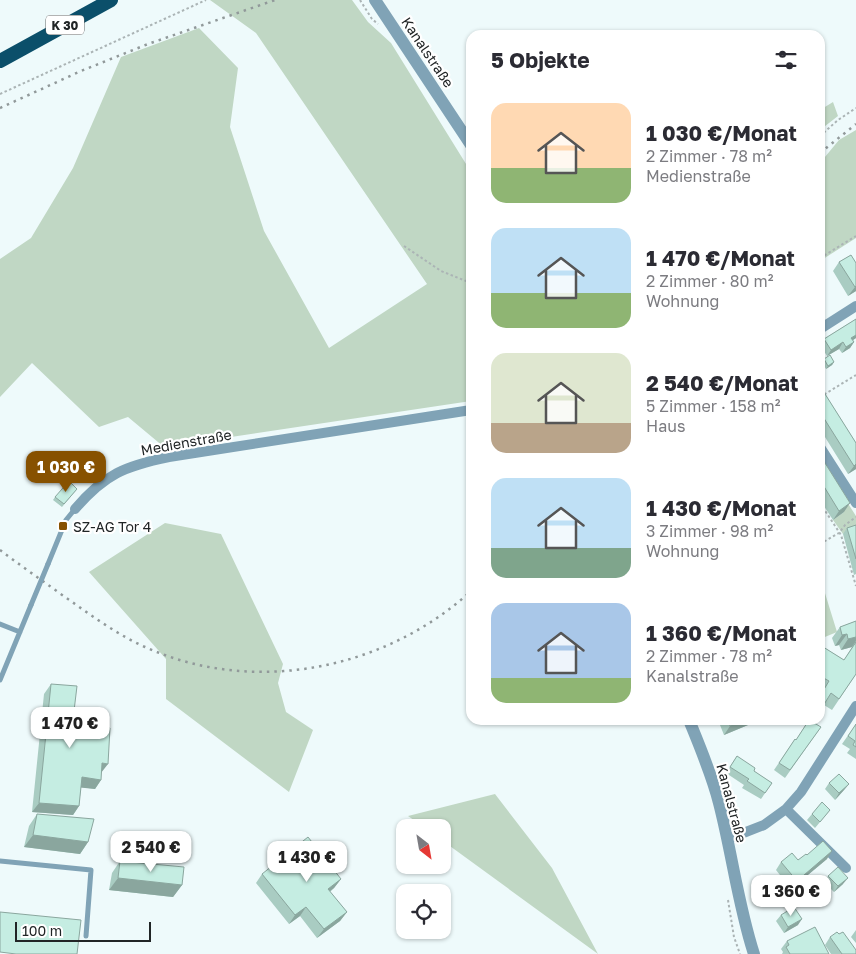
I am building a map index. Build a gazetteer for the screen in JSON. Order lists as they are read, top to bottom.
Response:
{
  "streets": {
    "highway": ["K 30"],
    "street": ["Kanalstraße", "Medienstraße"]
  },
  "places": {
    "transit": ["SZ-AG Tor 4"]
  },
  "scale_bar": "100 m",
  "north": "bottom right",
  "page": {
    "heading": "5 Objekte",
    "list": [
      {
        "name": "1 030 €/Monat",
        "note": "2 Zimmer · 78 m² · Medienstraße"
      },
      {
        "name": "1 470 €/Monat",
        "note": "2 Zimmer · 80 m² · Wohnung"
      },
      {
        "name": "2 540 €/Monat",
        "note": "5 Zimmer · 158 m² · Haus"
      },
      {
        "name": "1 430 €/Monat",
        "note": "3 Zimmer · 98 m² · Wohnung"
      },
      {
        "name": "1 360 €/Monat",
        "note": "2 Zimmer · 78 m² · Kanalstraße"
      }
    ],
    "price": [
      "1 030 €",
      "1 470 €",
      "2 540 €",
      "1 430 €",
      "1 360 €"
    ],
    "scale": "100 m"
  }
}
